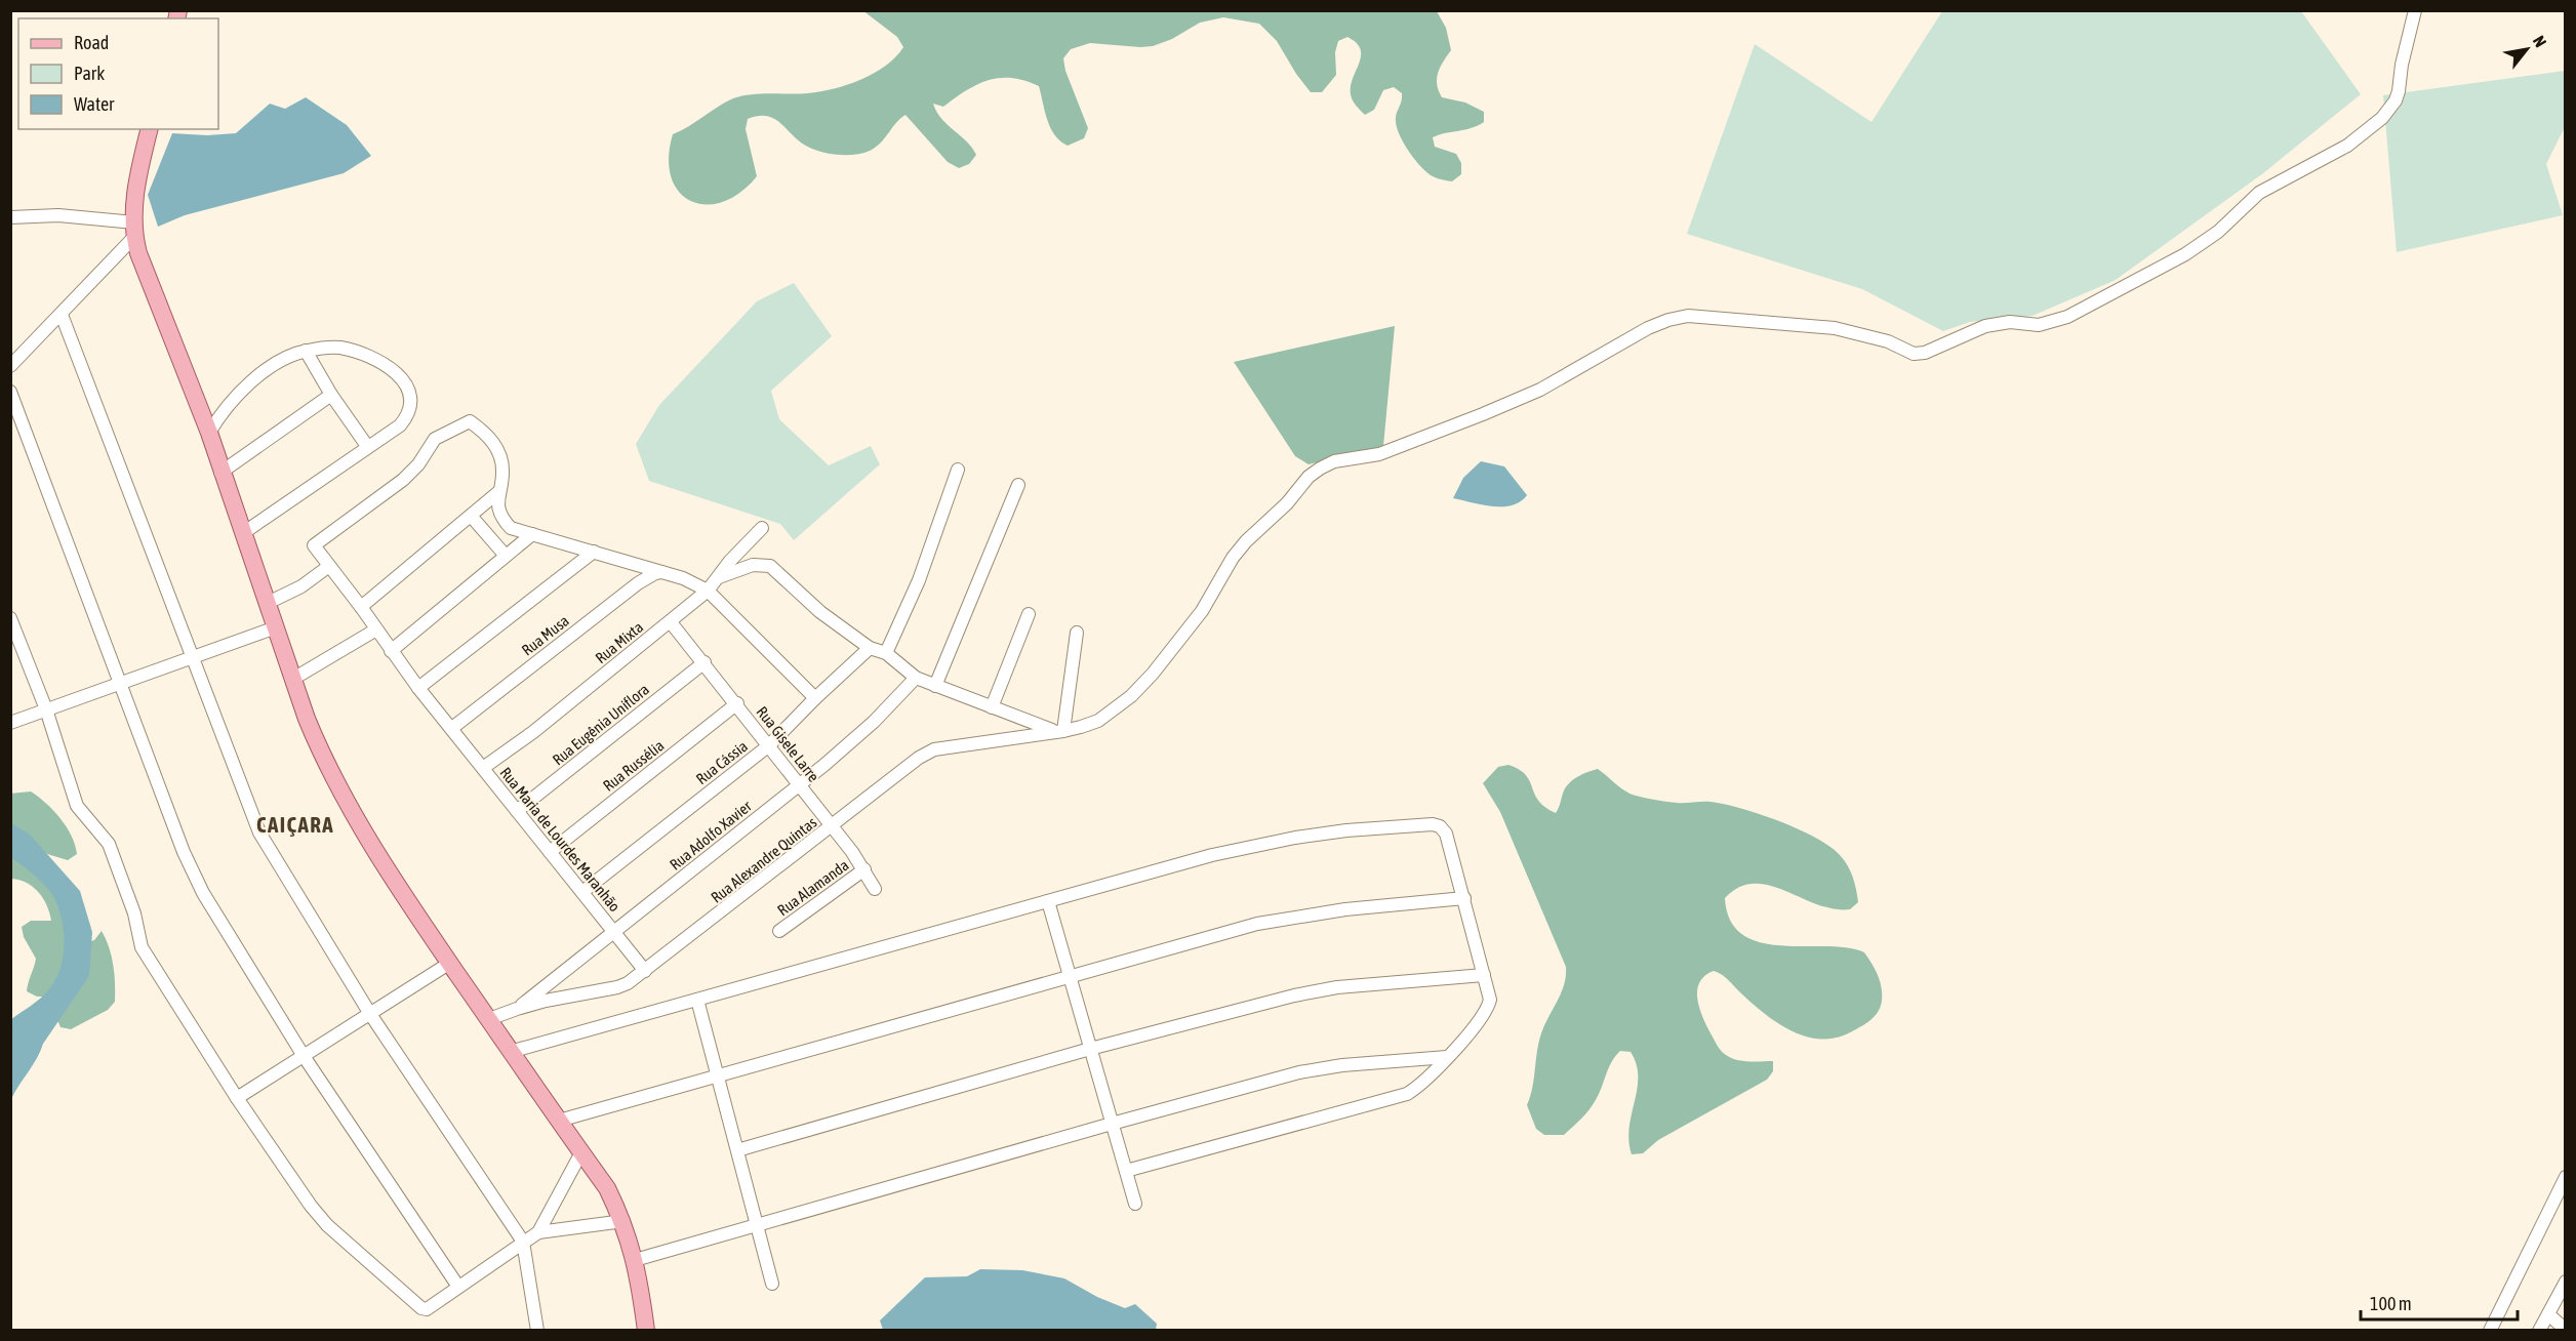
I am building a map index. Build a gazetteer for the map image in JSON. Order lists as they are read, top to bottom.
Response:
{
  "streets": {
    "street": [
      "Rua Musa",
      "Rua Mixta",
      "Rua Eugênia Uniflora",
      "Rua Gisele Larre",
      "Rua Cássia",
      "Rua Russélia",
      "Rua Adolfo Xavier",
      "Rua Maria de Lourdes Maranhão",
      "Rua Alexandre Quintas",
      "Rua Alamanda"
    ]
  },
  "crossings": [
    ["Rua Musa", "Rua Maria de Lourdes Maranhão"],
    ["Rua Mixta", "Rua Gisele Larre"],
    ["Rua Mixta", "Rua Maria de Lourdes Maranhão"],
    ["Rua Eugênia Uniflora", "Rua Gisele Larre"],
    ["Rua Eugênia Uniflora", "Rua Maria de Lourdes Maranhão"],
    ["Rua Gisele Larre", "Rua Cássia"],
    ["Rua Gisele Larre", "Rua Russélia"],
    ["Rua Gisele Larre", "Rua Adolfo Xavier"],
    ["Rua Gisele Larre", "Rua Alexandre Quintas"],
    ["Rua Gisele Larre", "Rua Alamanda"],
    ["Rua Cássia", "Rua Maria de Lourdes Maranhão"],
    ["Rua Russélia", "Rua Maria de Lourdes Maranhão"],
    ["Rua Adolfo Xavier", "Rua Maria de Lourdes Maranhão"],
    ["Rua Adolfo Xavier", "Rua Alexandre Quintas"],
    ["Rua Maria de Lourdes Maranhão", "Rua Alexandre Quintas"]
  ],
  "districts": ["CAIÇARA"],
  "legend": ["Road", "Park", "Water"],
  "scale_bar": "100 m",
  "north": "top right"
}
